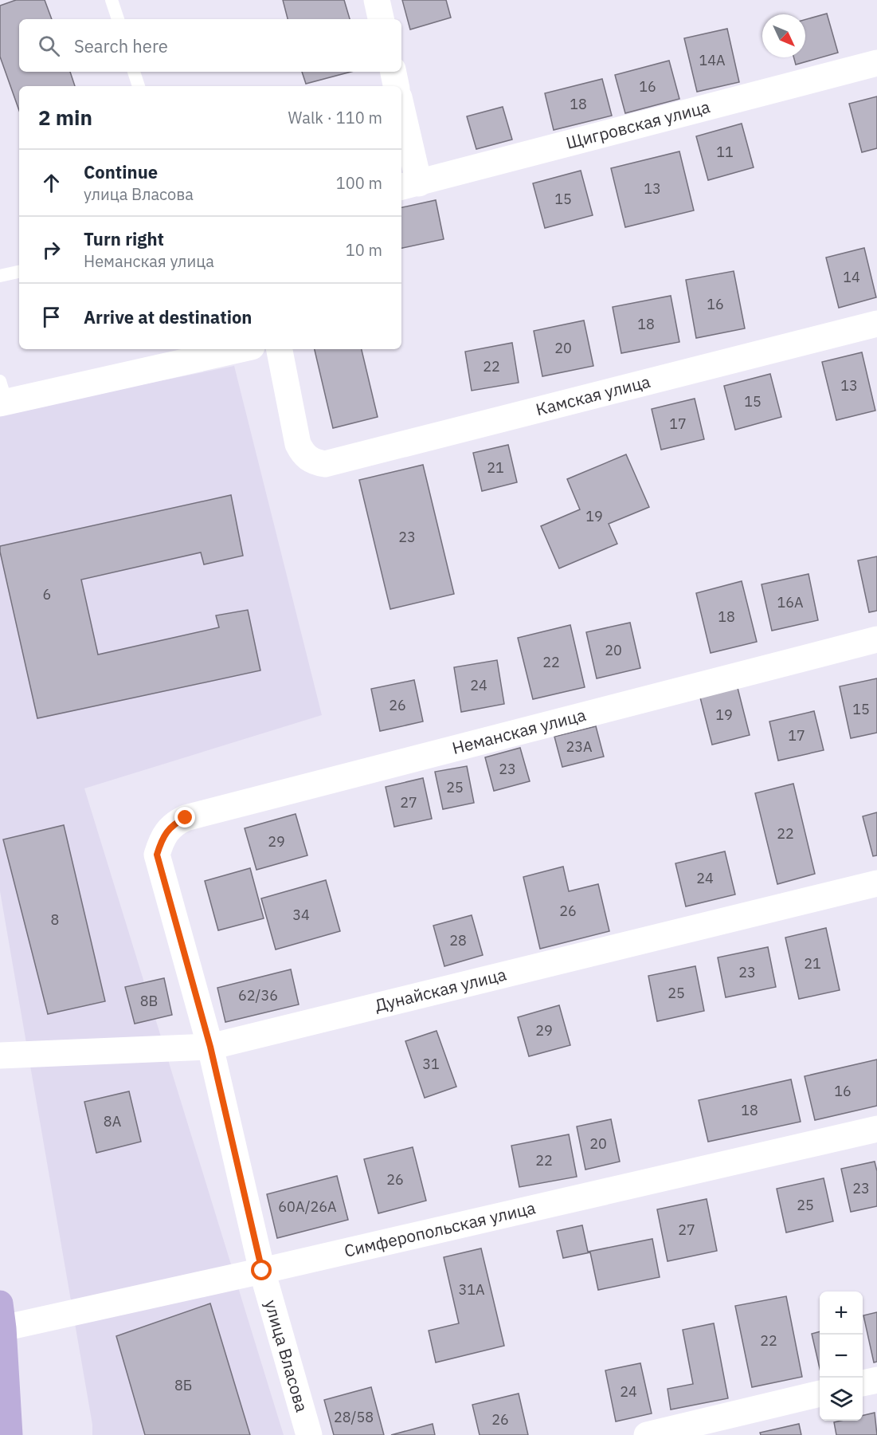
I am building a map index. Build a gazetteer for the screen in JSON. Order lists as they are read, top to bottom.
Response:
{
  "streets": {
    "street": [
      "Щигровская улица",
      "Камская улица",
      "Неманская улица",
      "Дунайская улица",
      "Симферопольская улица",
      "улица Власова"
    ]
  },
  "crossings": [
    ["Неманская улица", "улица Власова"],
    ["Дунайская улица", "улица Власова"],
    ["Симферопольская улица", "улица Власова"]
  ],
  "house_numbers": [
    "14А",
    "16",
    "18",
    "11",
    "13",
    "15",
    "14",
    "16",
    "18",
    "20",
    "22",
    "13",
    "15",
    "17",
    "21",
    "19",
    "23",
    "6",
    "16А",
    "18",
    "20",
    "22",
    "24",
    "26",
    "15",
    "19",
    "17",
    "23А",
    "23",
    "25",
    "27",
    "22",
    "29",
    "24",
    "26",
    "34",
    "8",
    "28",
    "21",
    "23",
    "25",
    "62/36",
    "8В",
    "29",
    "31",
    "16",
    "18",
    "8А",
    "20",
    "22",
    "26",
    "23",
    "25",
    "60А/26А",
    "27",
    "31А",
    "22",
    "8Б",
    "24",
    "28/58",
    "26"
  ],
  "north": "bottom right",
  "page": {
    "search": "Search here",
    "heading": ["2 min", "Walk · 110 m"],
    "list": [
      ["Continue", "улица Власова", "100 m"],
      ["Turn right", "Неманская улица", "10 m"],
      "Arrive at destination"
    ],
    "map_buttons": ["+", "−"]
  }
}
